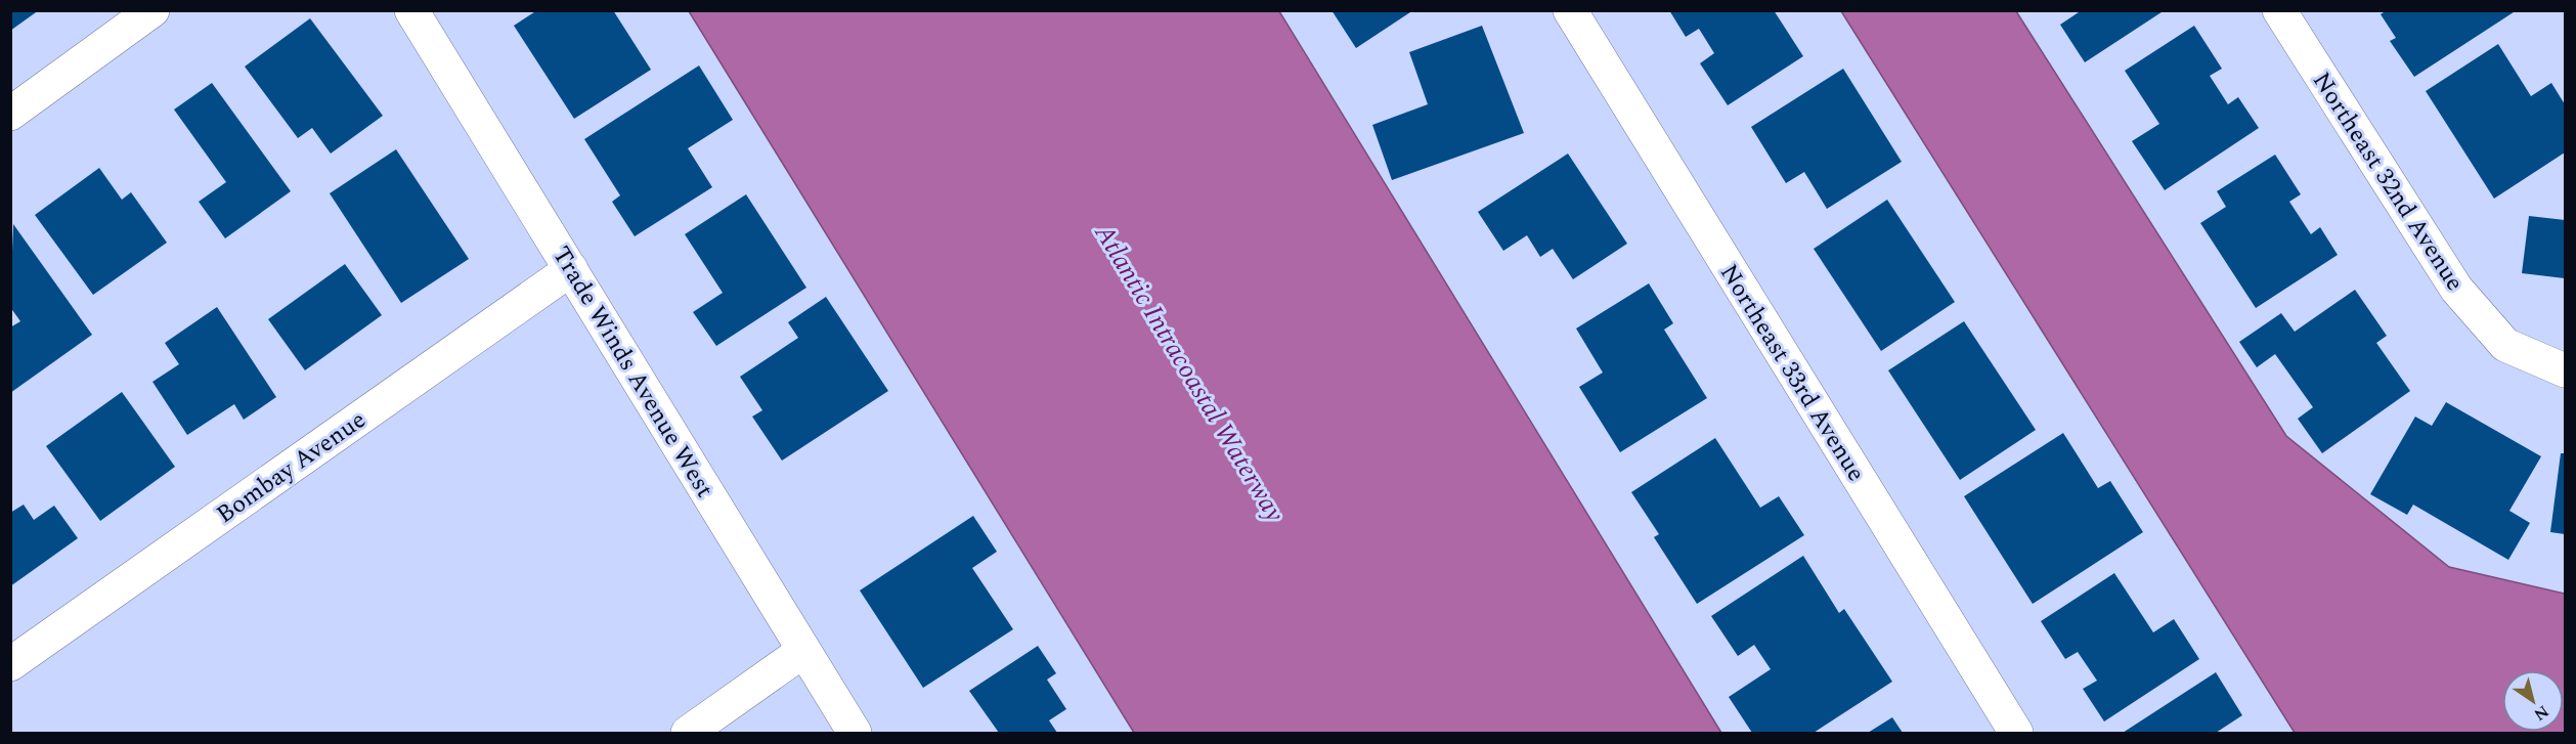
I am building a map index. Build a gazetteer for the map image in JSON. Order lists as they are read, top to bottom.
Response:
{
  "streets": {
    "street": [
      "Northeast 32nd Avenue",
      "Trade Winds Avenue West",
      "Northeast 33rd Avenue",
      "Bombay Avenue"
    ]
  },
  "crossings": [
    ["Trade Winds Avenue West", "Bombay Avenue"]
  ],
  "water": ["Atlantic Intracoastal Waterway"],
  "north": "bottom right"
}
